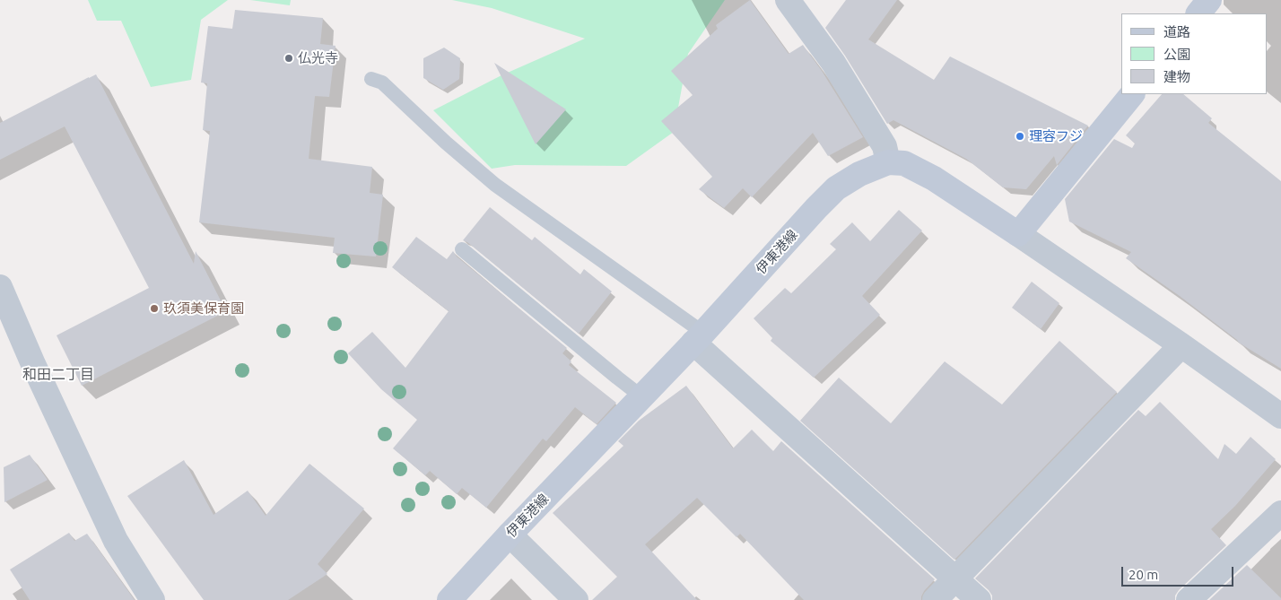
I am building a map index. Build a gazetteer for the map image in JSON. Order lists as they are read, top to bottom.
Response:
{
  "streets": {
    "main road": ["伊東港線"]
  },
  "districts": ["和田二丁目"],
  "places": ["仏光寺", "理容フジ", "玖須美保育園"],
  "legend": ["道路", "公園", "建物"],
  "scale_bar": "20 m"
}
